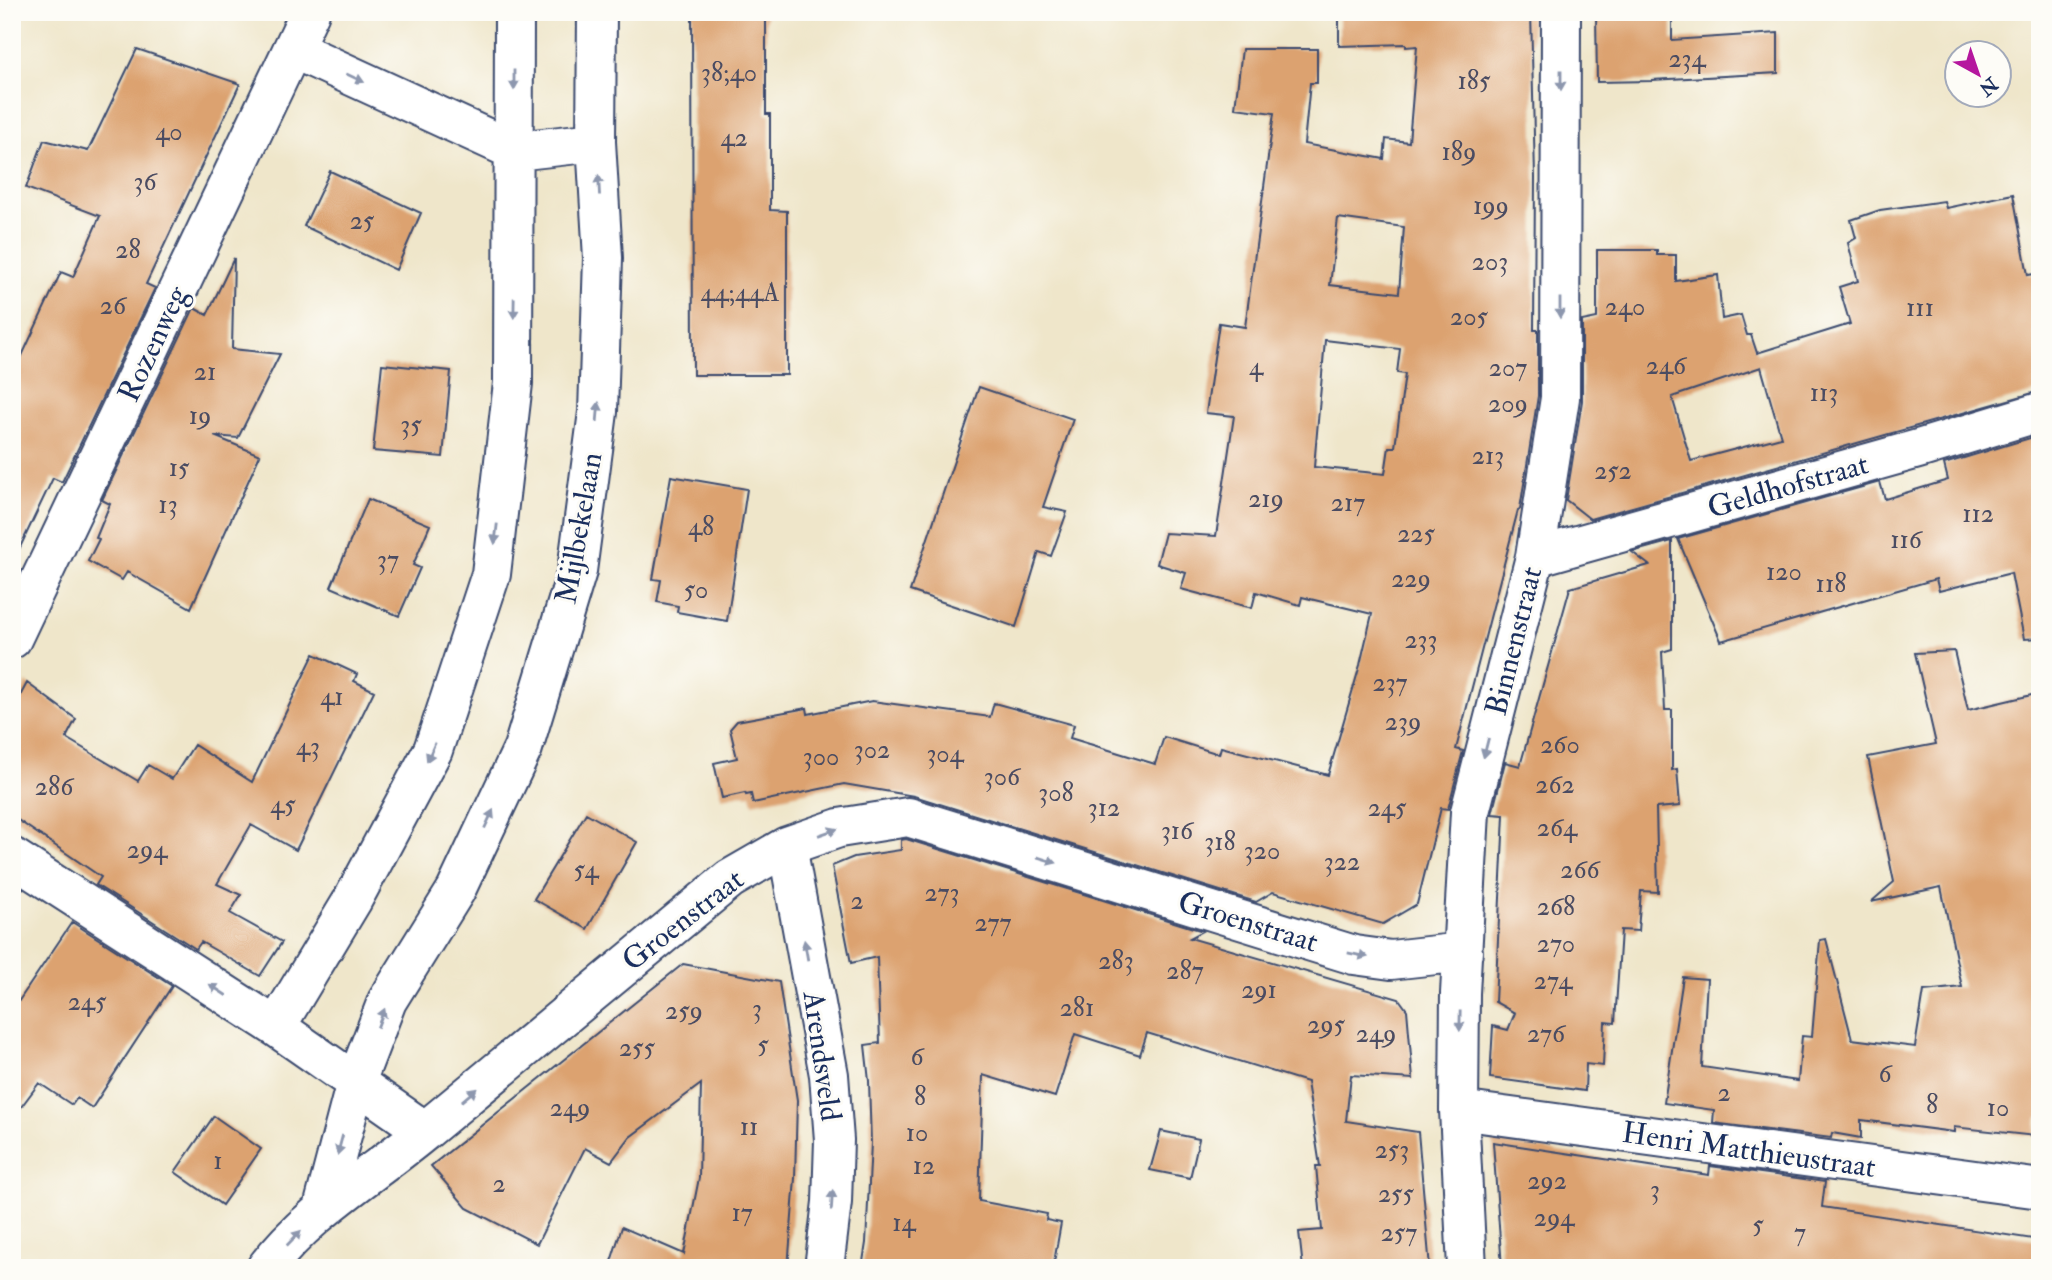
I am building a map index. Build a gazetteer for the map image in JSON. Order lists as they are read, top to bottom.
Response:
{
  "streets": {
    "street": [
      "Rozenweg",
      "Geldhofstraat",
      "Mijlbekelaan",
      "Binnenstraat",
      "Groenstraat",
      "Arendsveld",
      "Henri Matthieustraat"
    ]
  },
  "crossings": [
    ["Geldhofstraat", "Binnenstraat"],
    ["Mijlbekelaan", "Groenstraat"],
    ["Binnenstraat", "Groenstraat"],
    ["Binnenstraat", "Henri Matthieustraat"],
    ["Groenstraat", "Arendsveld"]
  ],
  "one_way": ["Binnenstraat", "Groenstraat", "Arendsveld"],
  "house_numbers": [
    "234",
    "38;40",
    "185",
    "40",
    "42",
    "189",
    "36",
    "199",
    "25",
    "28",
    "203",
    "44;44A",
    "26",
    "240",
    "111",
    "205",
    "246",
    "4",
    "207",
    "21",
    "113",
    "209",
    "19",
    "35",
    "213",
    "15",
    "252",
    "219",
    "217",
    "13",
    "112",
    "48",
    "225",
    "116",
    "37",
    "120",
    "229",
    "118",
    "50",
    "233",
    "237",
    "41",
    "239",
    "260",
    "43",
    "302",
    "304",
    "300",
    "306",
    "262",
    "286",
    "308",
    "45",
    "312",
    "245",
    "264",
    "316",
    "318",
    "294",
    "320",
    "322",
    "54",
    "266",
    "273",
    "2",
    "268",
    "277",
    "270",
    "283",
    "287",
    "274",
    "291",
    "245",
    "281",
    "3",
    "259",
    "295",
    "249",
    "276",
    "5",
    "255",
    "6",
    "6",
    "2",
    "8",
    "8",
    "249",
    "10",
    "11",
    "10",
    "253",
    "1",
    "12",
    "292",
    "2",
    "3",
    "255",
    "17",
    "294",
    "14",
    "5",
    "257",
    "7"
  ],
  "north": "bottom right"
}
